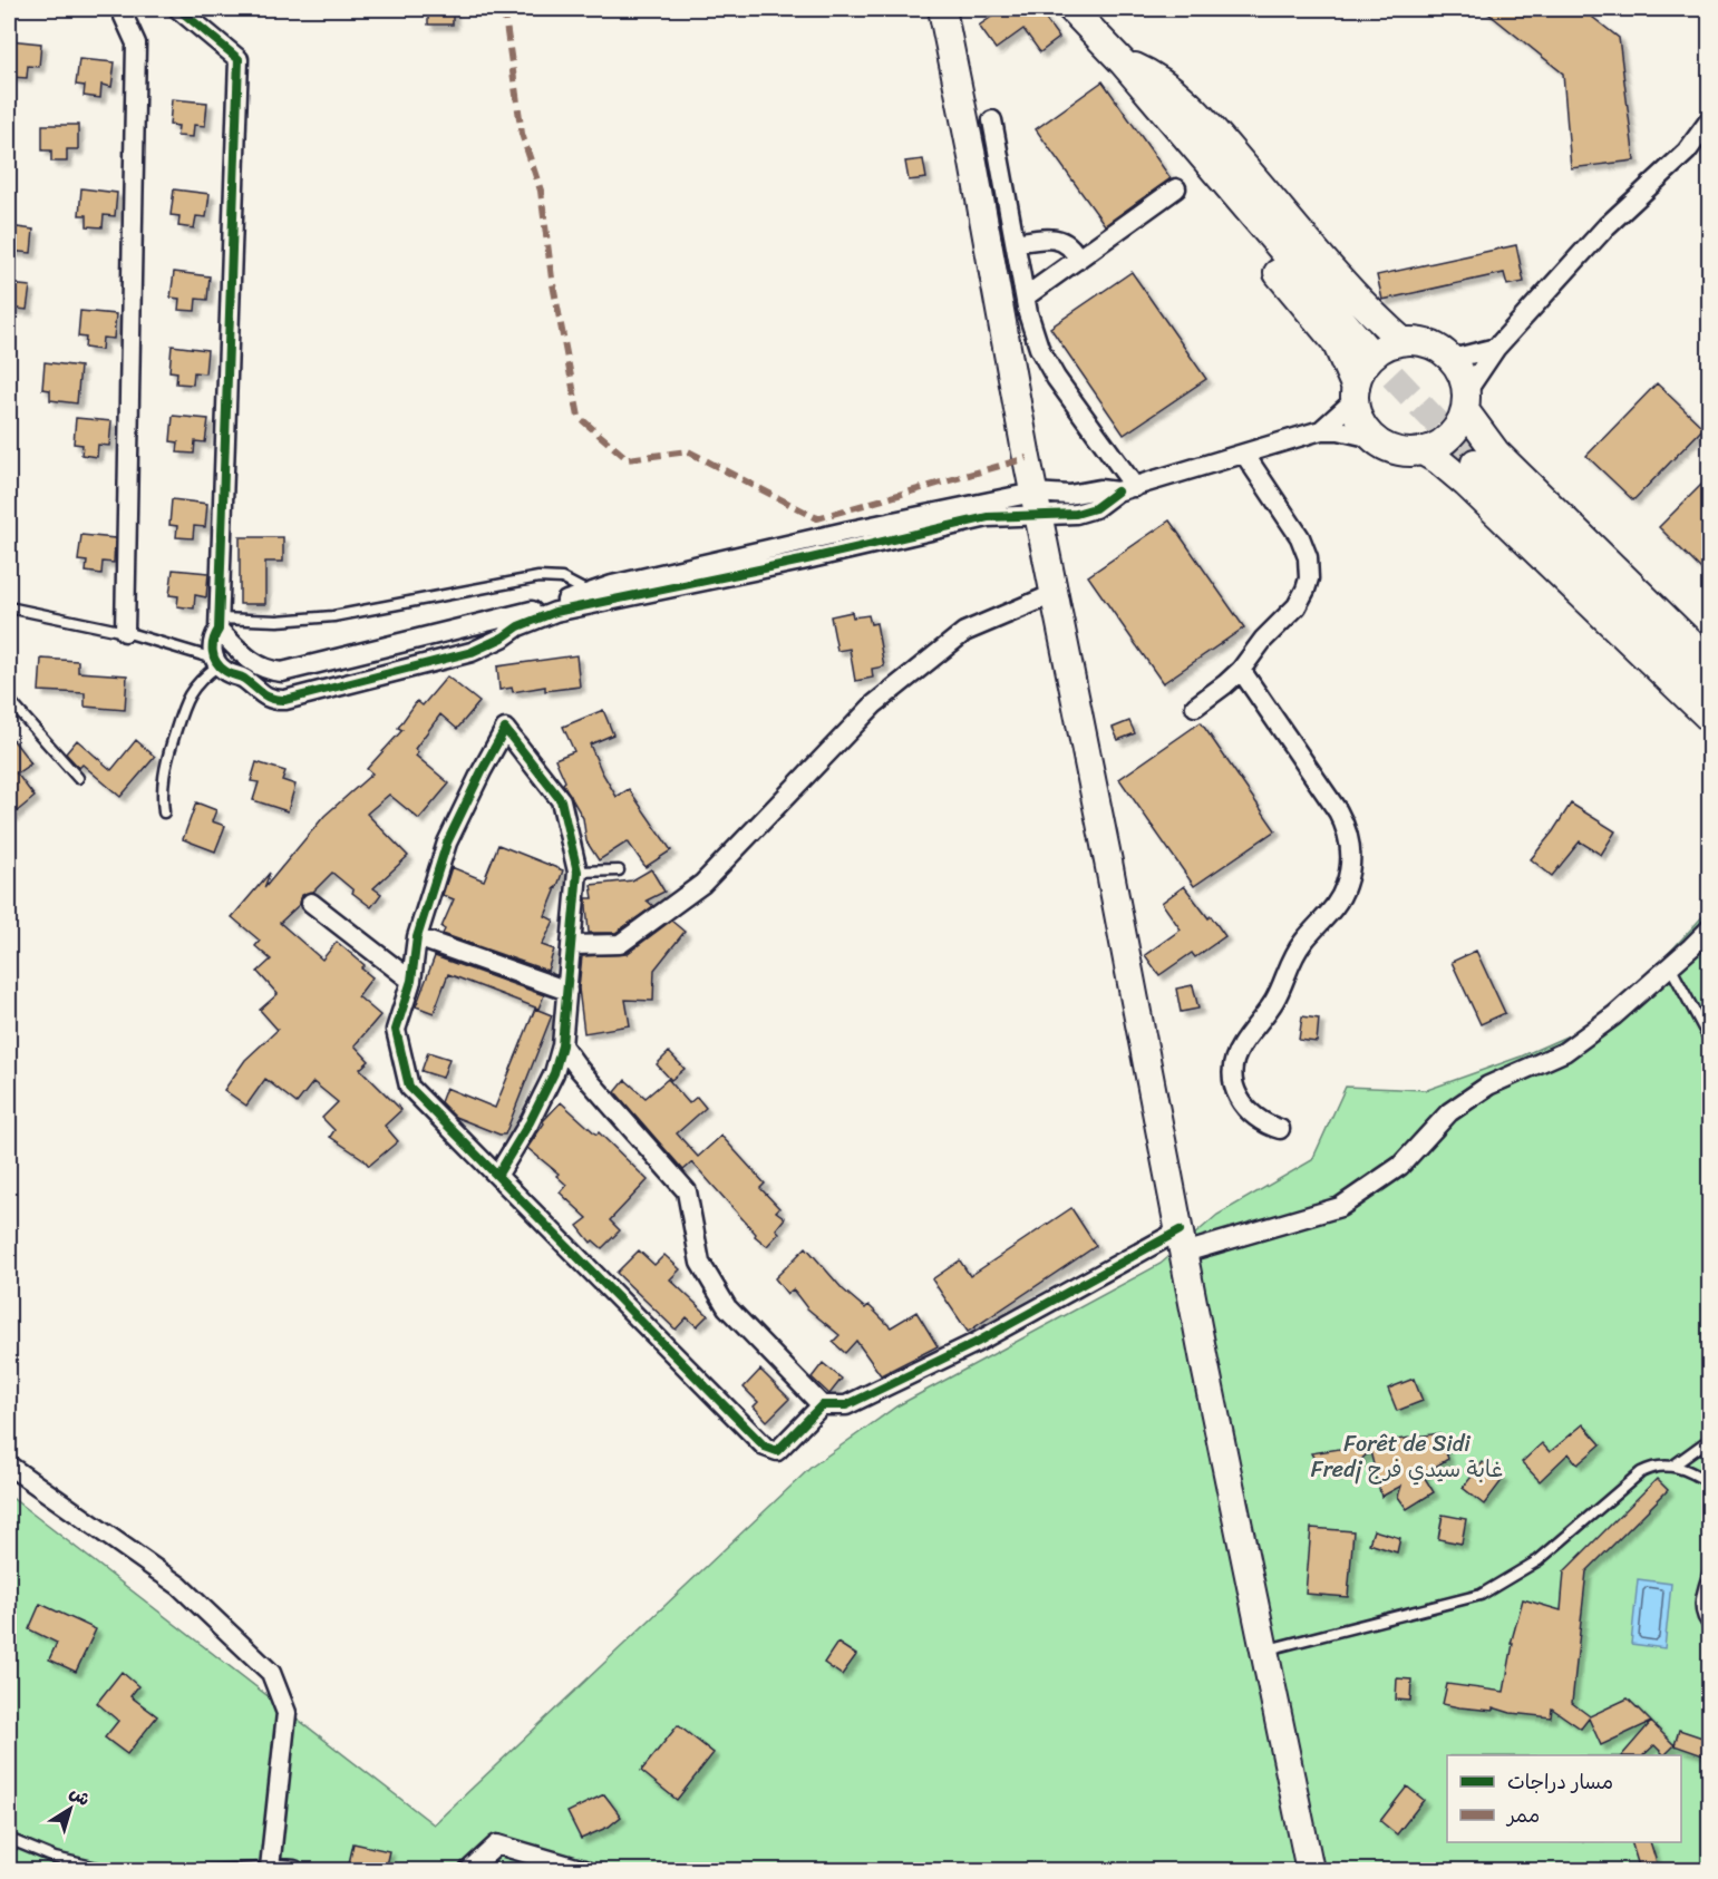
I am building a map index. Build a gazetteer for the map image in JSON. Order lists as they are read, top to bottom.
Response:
{
  "parks": ["Forêt de Sidi Fredj غابة سيدي فرج"],
  "legend": ["مسار دراجات", "ممر"],
  "north": "top right"
}
